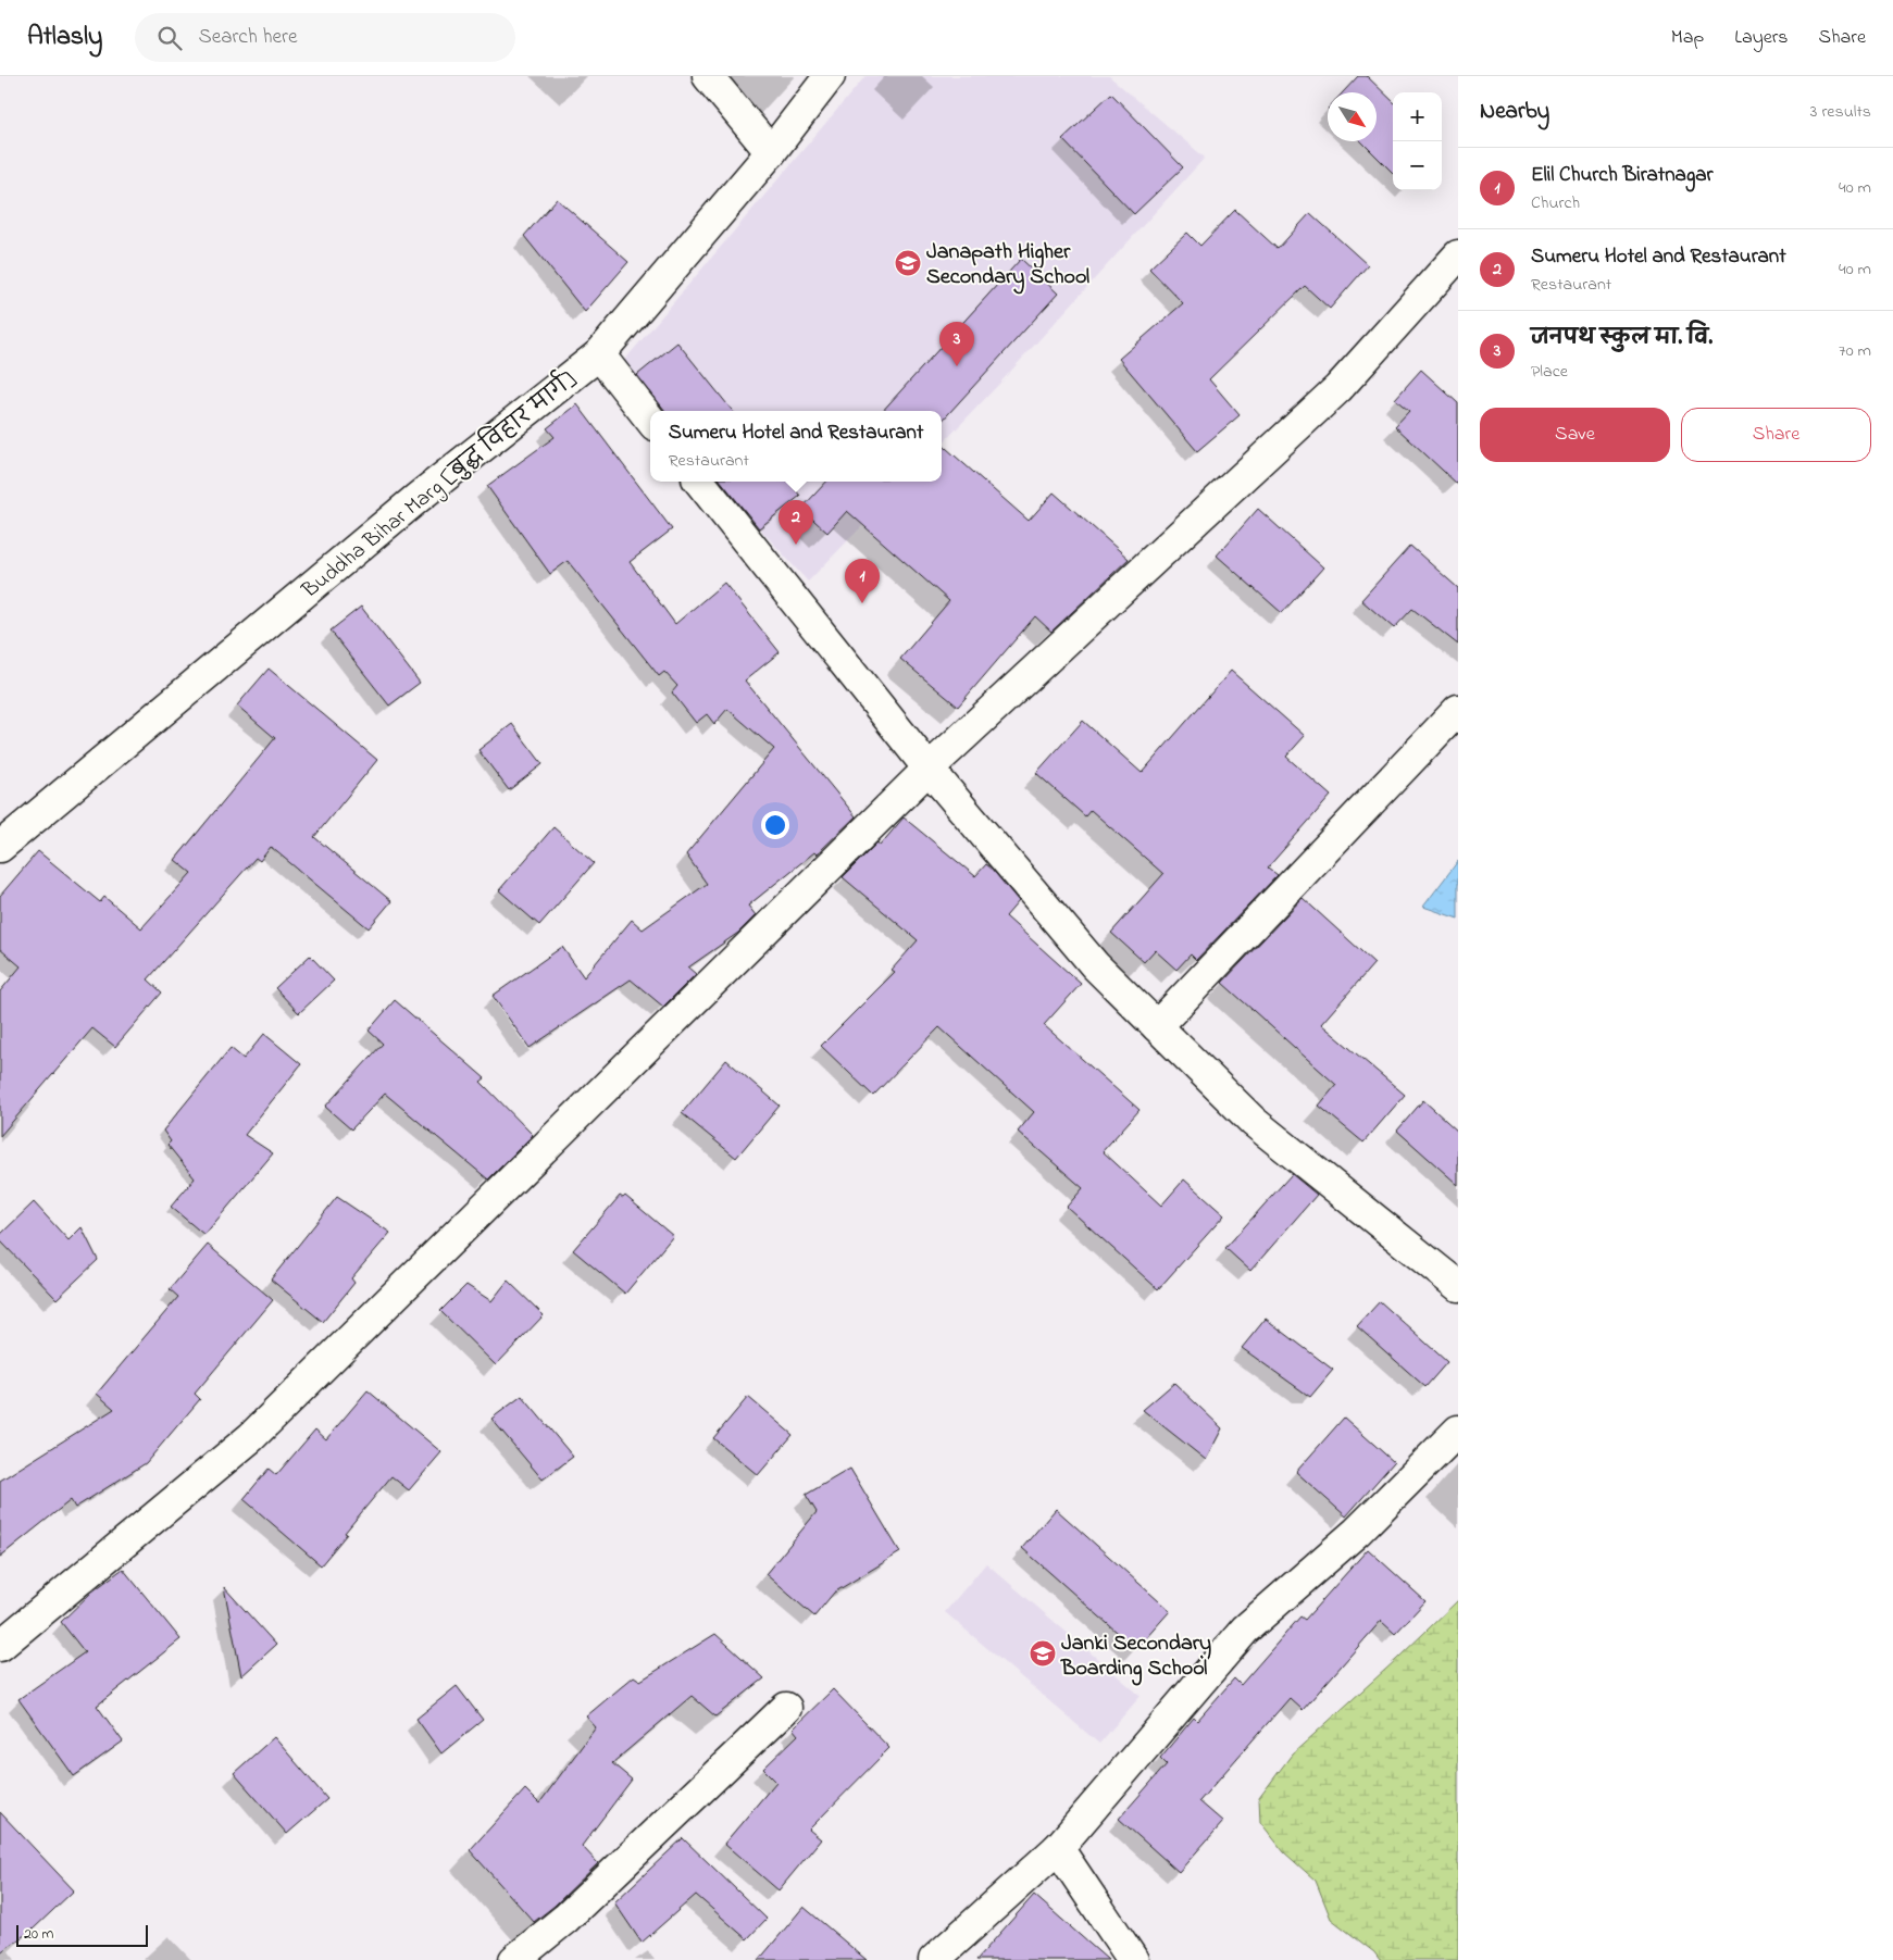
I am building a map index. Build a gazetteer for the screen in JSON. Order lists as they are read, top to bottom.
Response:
{
  "streets": {
    "street": ["Buddha Bihar Marg [बुद्ध विहार मार्ग]"]
  },
  "places": {
    "school or university": ["Janapath Higher Secondary School", "Janki Secondary Boarding School"]
  },
  "scale_bar": "20 m",
  "north": "bottom right",
  "page": {
    "header": "Atlasly",
    "search": "Search here",
    "nav": ["Map", "Layers", "Share"],
    "heading": ["Nearby", "3 results"],
    "map_buttons": ["+", "−"],
    "list": [
      {
        "mark": "1",
        "name": "Elil Church Biratnagar",
        "note": "Church",
        "value": "40 m"
      },
      {
        "mark": "2",
        "name": "Sumeru Hotel and Restaurant",
        "note": "Restaurant",
        "value": "40 m"
      },
      {
        "mark": "3",
        "name": "जनपथ स्कुल मा. वि.",
        "note": "Place",
        "value": "70 m"
      }
    ],
    "pins": ["3", "2", "1"],
    "buttons": ["Save", "Share"],
    "popup": ["Sumeru Hotel and Restaurant", "Restaurant"],
    "scale": "20 m"
  }
}
